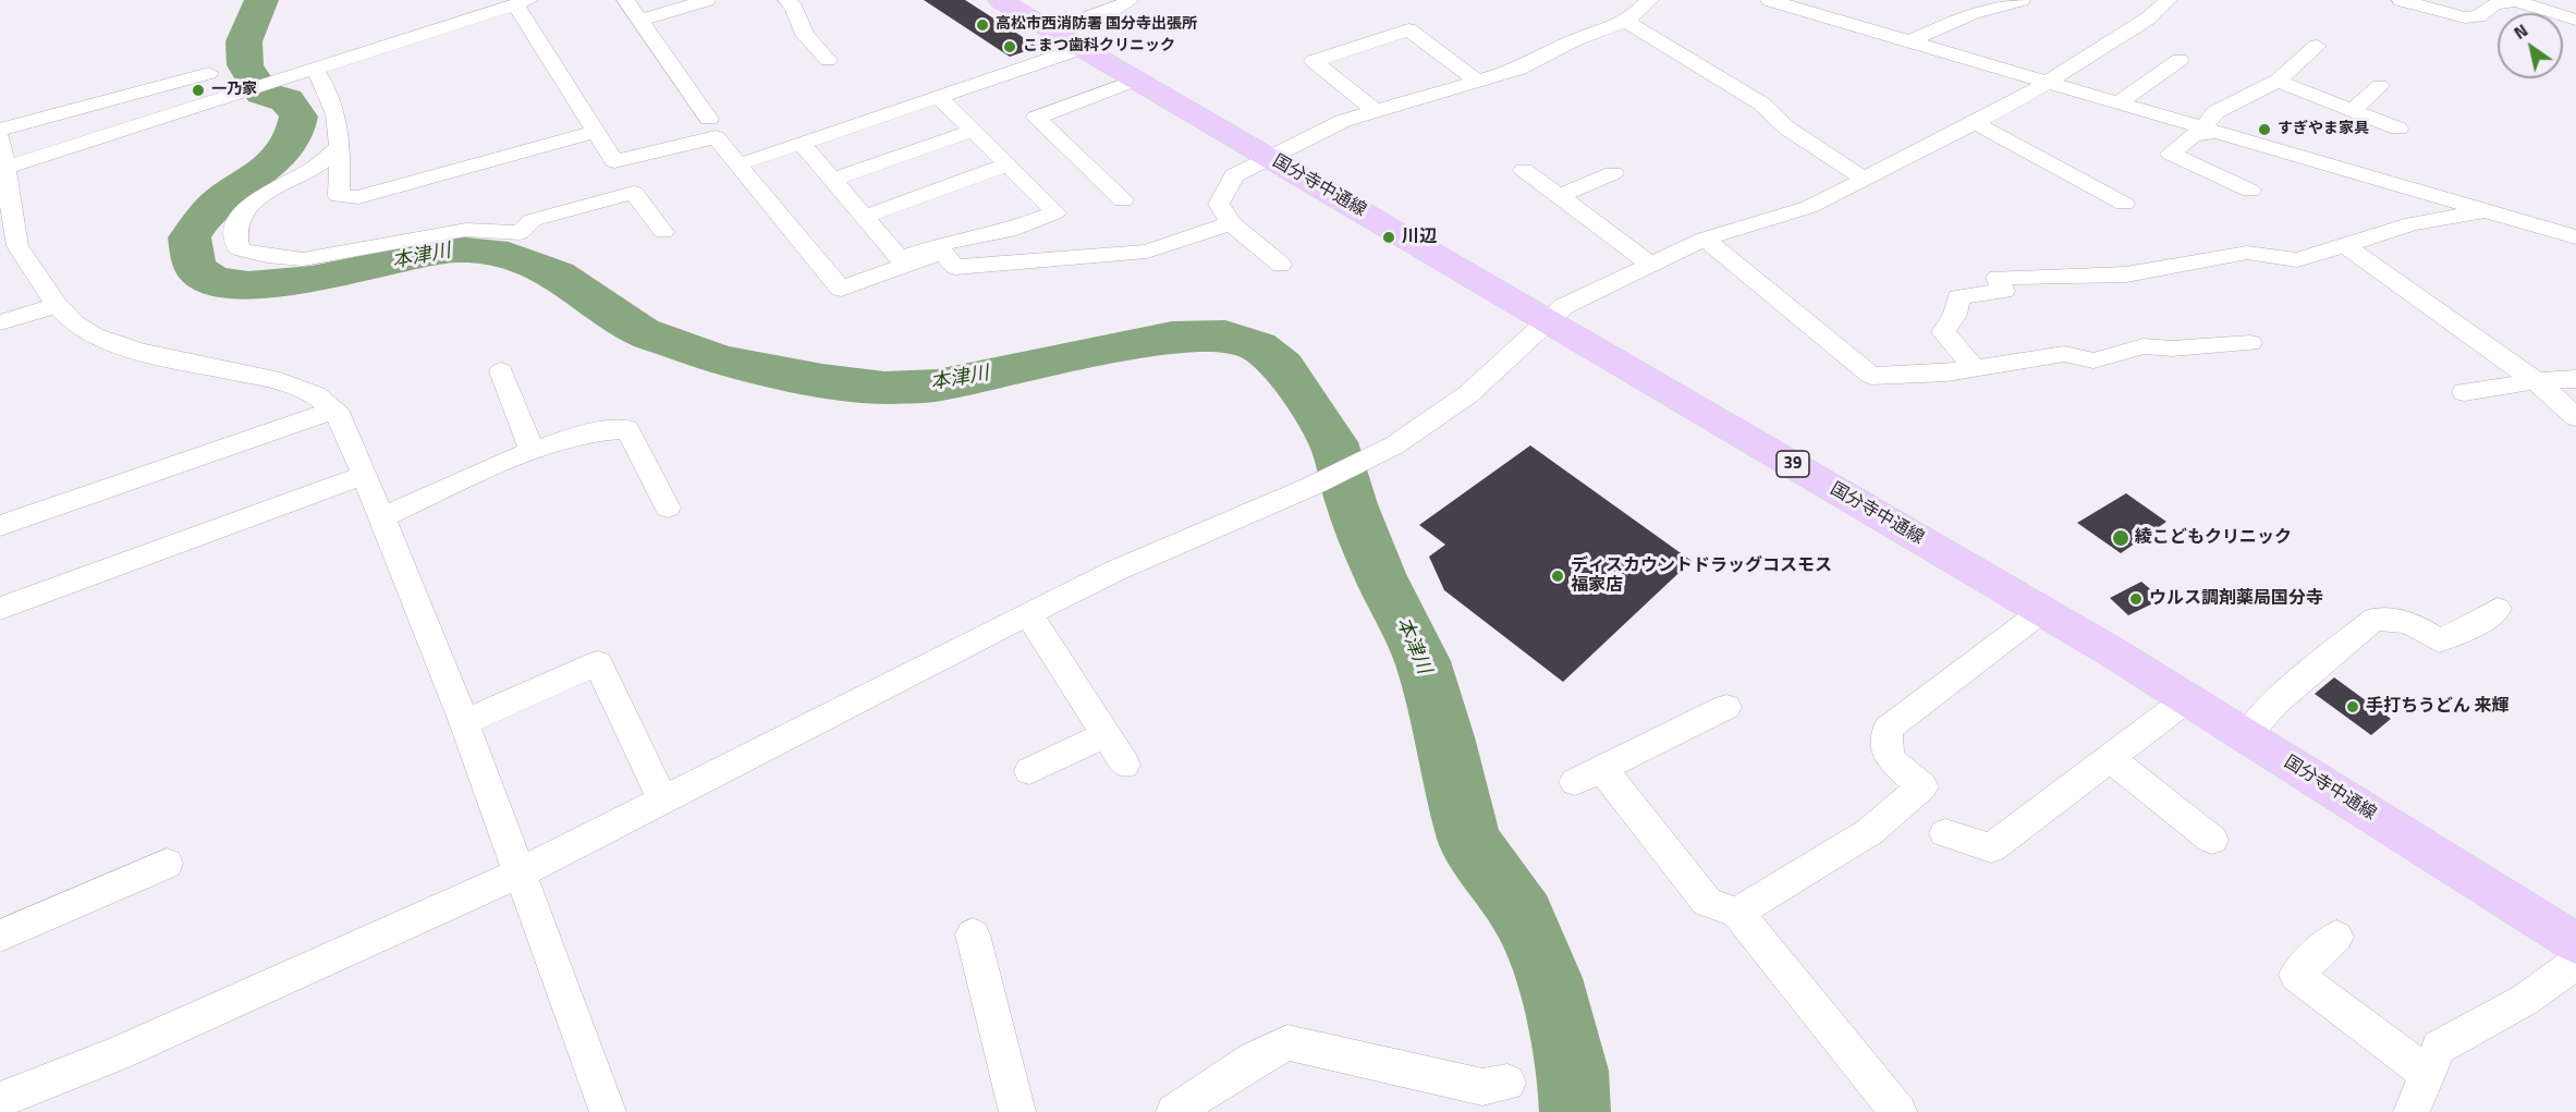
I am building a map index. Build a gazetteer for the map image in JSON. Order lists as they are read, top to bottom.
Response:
{
  "streets": {
    "main road": ["国分寺中通線", "39"]
  },
  "water": ["本津川"],
  "places": [
    "高松市西消防署 国分寺出張所",
    "こまつ歯科クリニック",
    "一乃家",
    "すぎやま家具",
    "川辺",
    "綾こどもクリニック",
    "ディスカウントドラッグコスモス 福家店",
    "ウルス調剤薬局国分寺",
    "手打ちうどん 来輝"
  ],
  "north": "top left"
}
